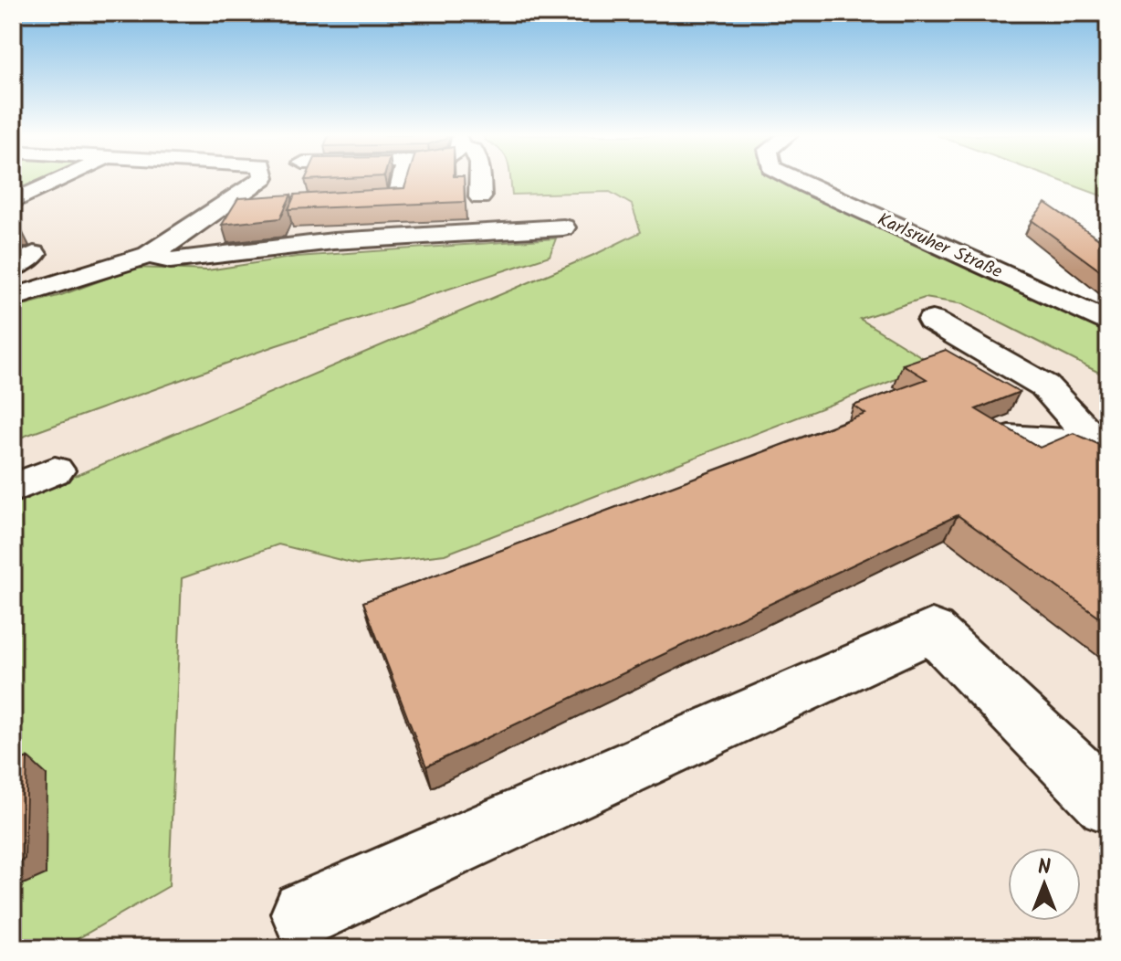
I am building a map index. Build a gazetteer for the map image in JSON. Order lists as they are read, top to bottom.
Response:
{
  "streets": {
    "street": ["Karlsruher Straße"]
  },
  "north": "top"
}
